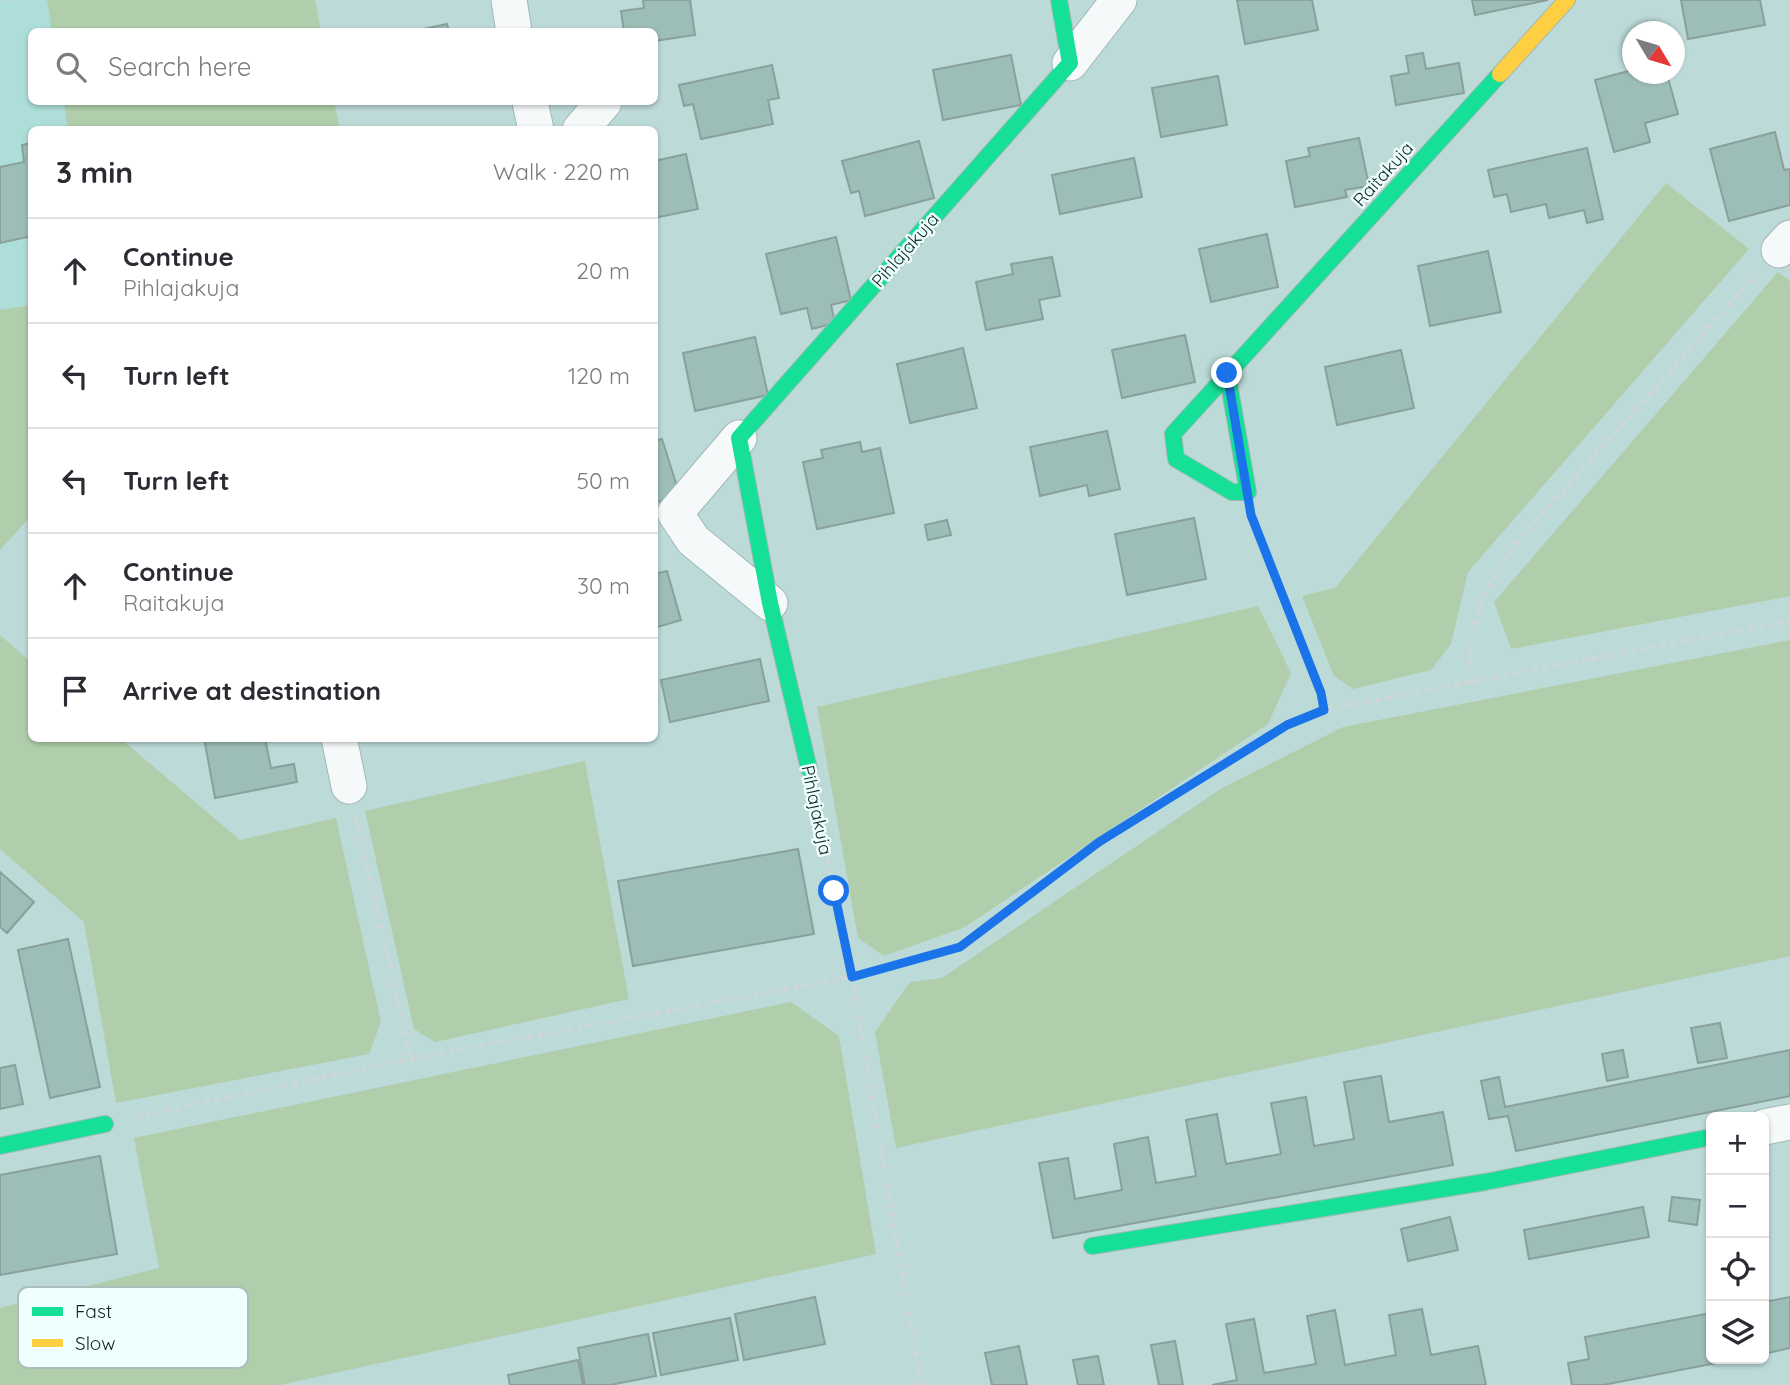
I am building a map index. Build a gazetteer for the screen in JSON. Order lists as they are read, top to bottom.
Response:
{
  "streets": {
    "street": ["Raitakuja", "Pihlajakuja"]
  },
  "legend": ["Fast", "Slow"],
  "north": "bottom right",
  "page": {
    "search": "Search here",
    "heading": ["3 min", "Walk · 220 m"],
    "list": [
      ["Continue", "Pihlajakuja", "20 m"],
      ["Turn left", "120 m"],
      ["Turn left", "50 m"],
      ["Continue", "Raitakuja", "30 m"],
      "Arrive at destination"
    ],
    "map_buttons": ["+", "−"]
  }
}
